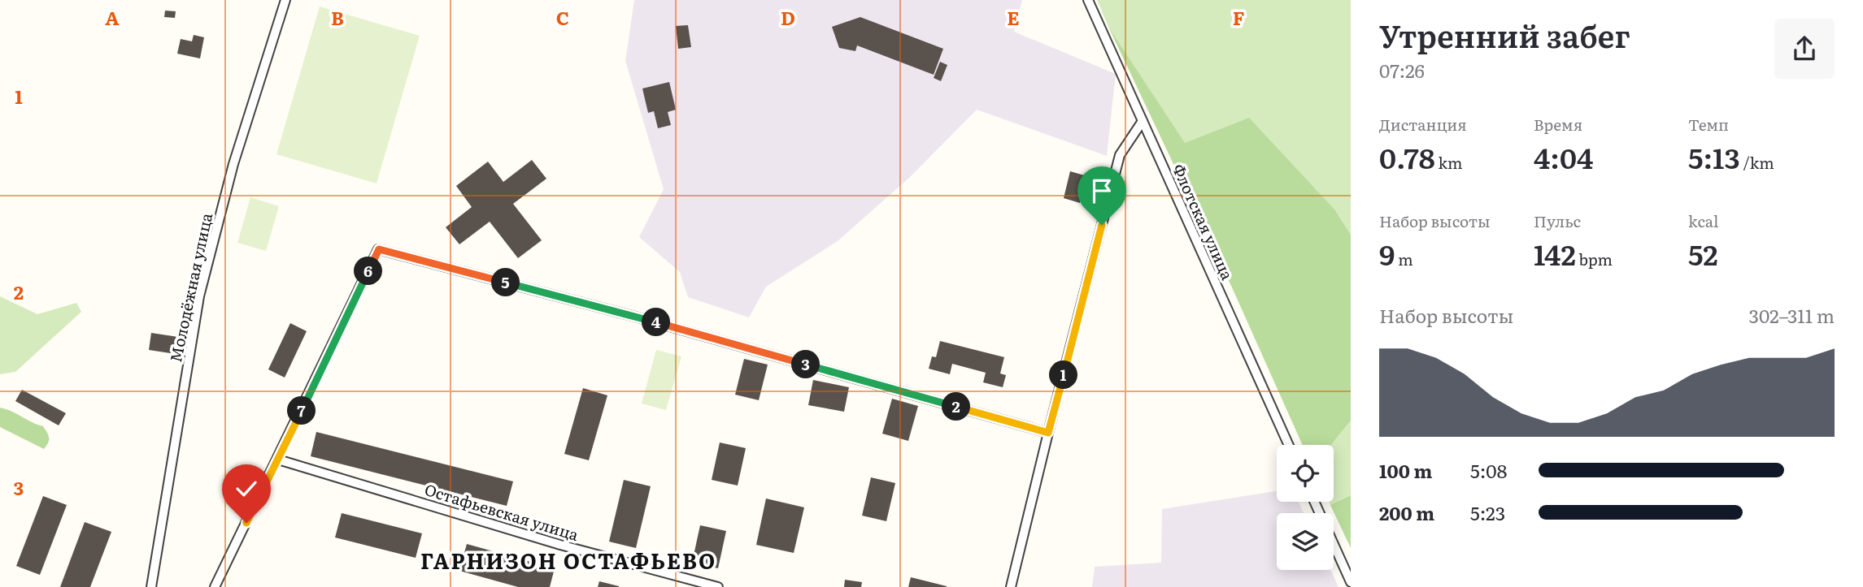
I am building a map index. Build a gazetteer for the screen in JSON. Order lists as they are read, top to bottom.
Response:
{
  "streets": {
    "street": ["Флотская улица", "Молодёжная улица", "Остафьевская улица"]
  },
  "districts": ["ГАРНИЗОН ОСТАФЬЕВО"],
  "page": {
    "heading": ["Утренний забег", "07:26"],
    "stats": [
      ["Дистанция", "0.78 km"],
      ["Время", "4:04"],
      ["Темп", "5:13 /km"],
      ["Набор высоты", "9 m"],
      ["Пульс", "142 bpm"],
      ["kcal", "52"]
    ],
    "pins": [
      "6",
      "5",
      "4",
      "3",
      "1",
      "2",
      "7"
    ],
    "chart": ["Набор высоты", "302–311 m"],
    "list": [
      {
        "name": "100 m",
        "note": "5:08"
      },
      {
        "name": "200 m",
        "note": "5:23"
      }
    ]
  },
  "grid": {
    "columns": [
      "A",
      "B",
      "C",
      "D",
      "E",
      "F"
    ],
    "rows": ["1", "2", "3"]
  }
}
